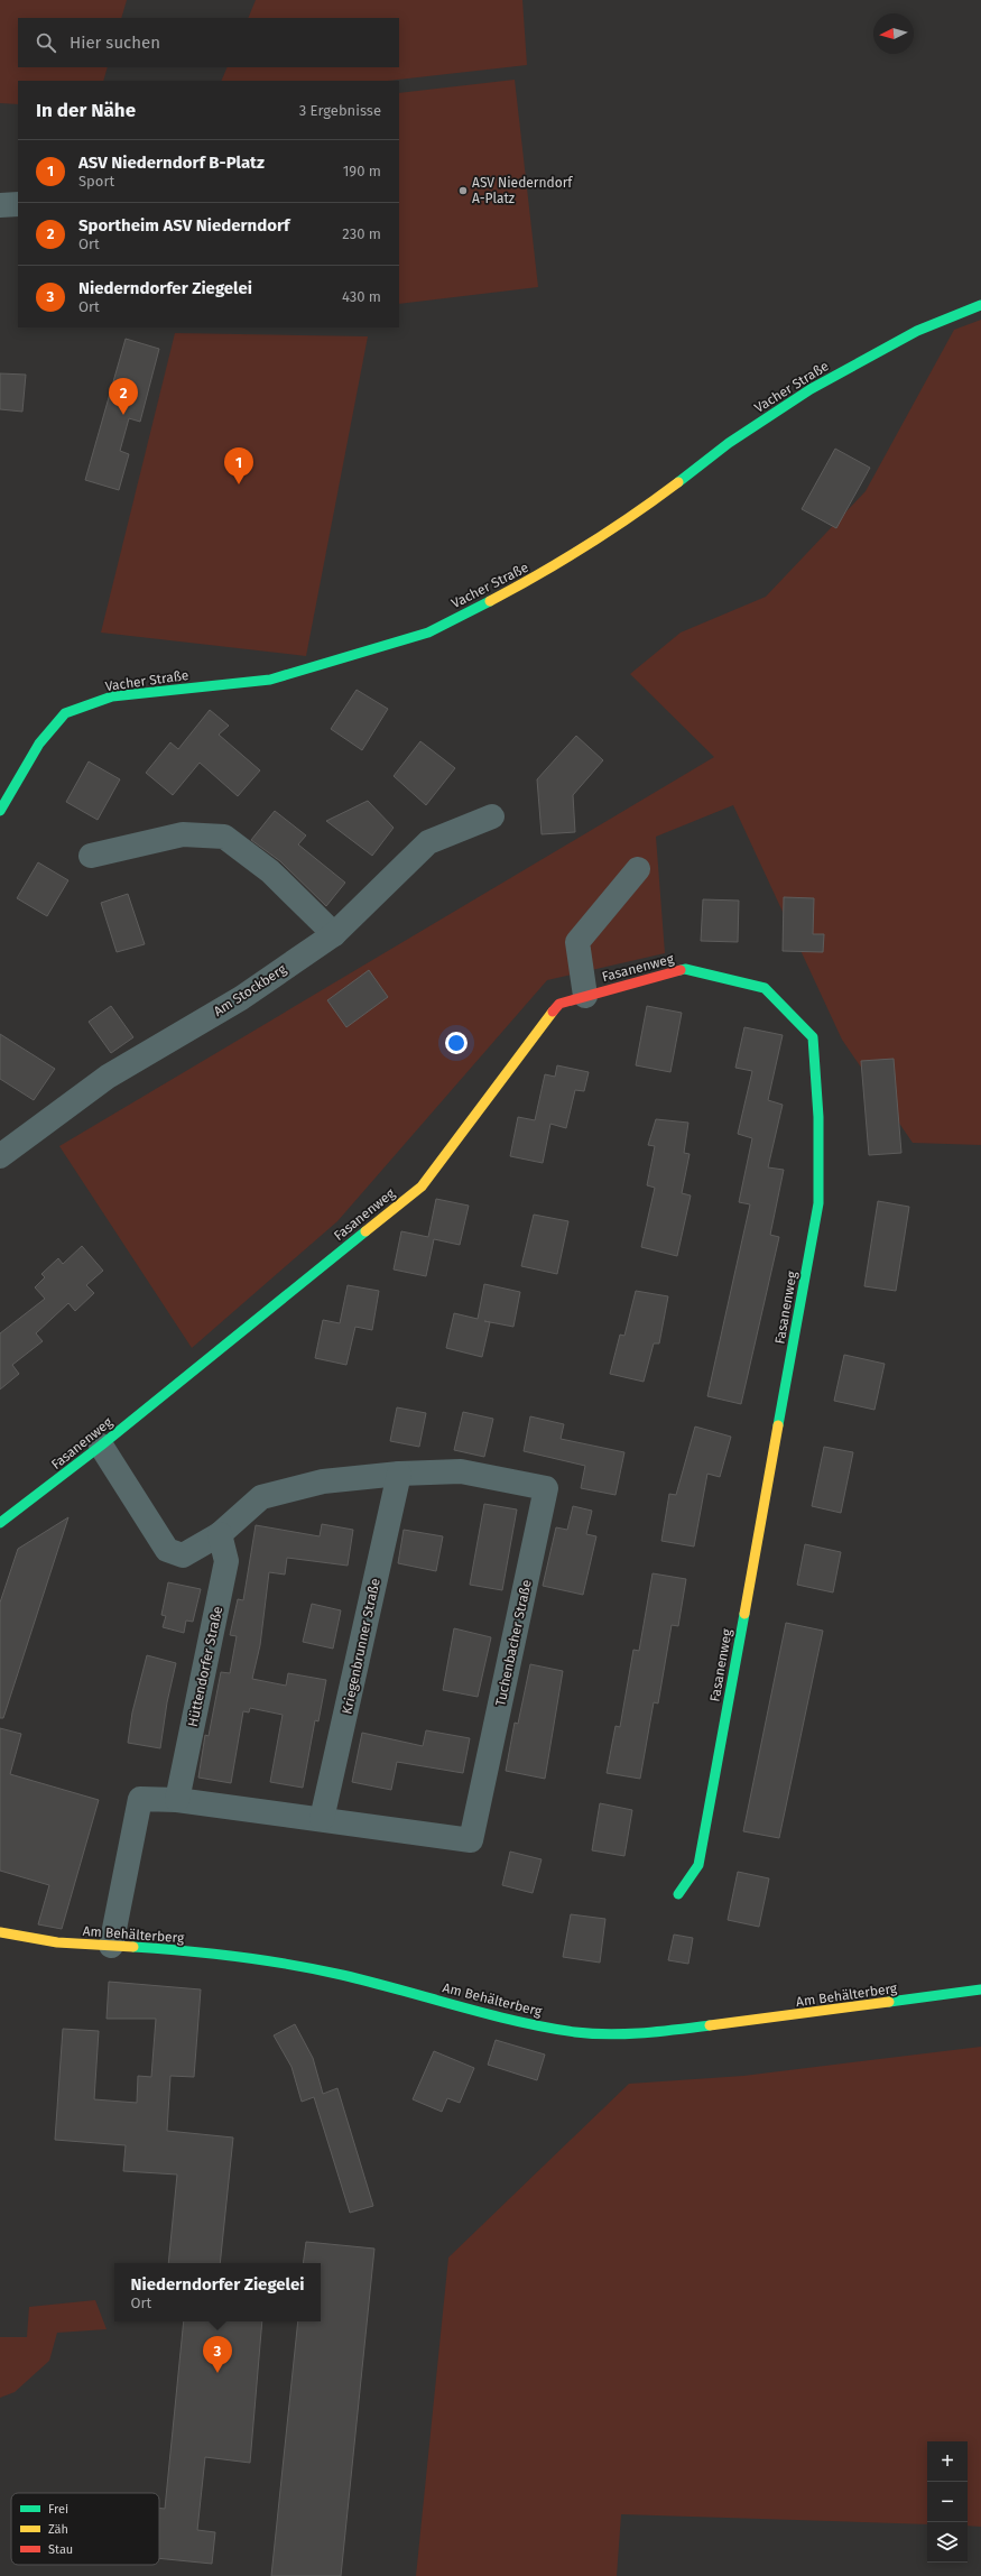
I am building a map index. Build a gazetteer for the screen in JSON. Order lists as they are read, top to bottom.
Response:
{
  "streets": {
    "street": [
      "Vacher Straße",
      "Fasanenweg",
      "Am Stockberg",
      "Tuchenbacher Straße",
      "Kriegenbrunner Straße",
      "Hüttendorfer Straße",
      "Am Behälterberg"
    ]
  },
  "crossings": [
    ["Fasanenweg", "Tuchenbacher Straße"],
    ["Tuchenbacher Straße", "Kriegenbrunner Straße"],
    ["Tuchenbacher Straße", "Hüttendorfer Straße"],
    ["Tuchenbacher Straße", "Am Behälterberg"]
  ],
  "places": ["ASV Niederndorf A-Platz"],
  "legend": ["Frei", "Zäh", "Stau"],
  "north": "left",
  "page": {
    "search": "Hier suchen",
    "heading": ["In der Nähe", "3 Ergebnisse"],
    "list": [
      {
        "mark": "1",
        "name": "ASV Niederndorf B-Platz",
        "note": "Sport",
        "value": "190 m"
      },
      {
        "mark": "2",
        "name": "Sportheim ASV Niederndorf",
        "note": "Ort",
        "value": "230 m"
      },
      {
        "mark": "3",
        "name": "Niederndorfer Ziegelei",
        "note": "Ort",
        "value": "430 m"
      }
    ],
    "pins": ["2", "1", "3"],
    "popup": ["Niederndorfer Ziegelei", "Ort"],
    "map_buttons": ["+", "−"]
  }
}
